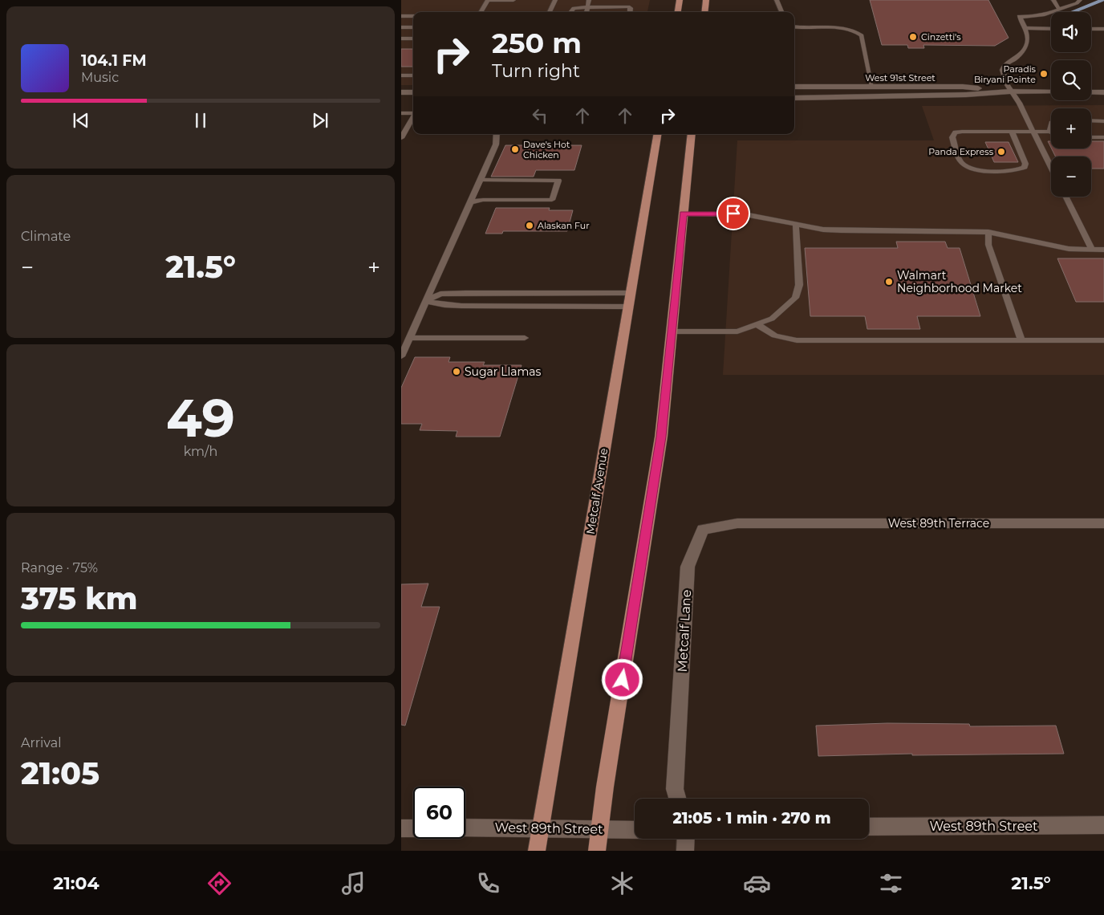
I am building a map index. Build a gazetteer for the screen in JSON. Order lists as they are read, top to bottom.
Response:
{
  "streets": {
    "main road": ["Metcalf Avenue"],
    "street": [
      "West 91st Street",
      "West 89th Terrace",
      "Metcalf Lane",
      "West 89th Street"
    ]
  },
  "crossings": [
    ["Metcalf Avenue", "West 89th Street"],
    ["West 89th Terrace", "Metcalf Lane"]
  ],
  "places": [
    "Cinzetti's",
    "Paradis Biryani Pointe",
    "Dave's Hot Chicken",
    "Panda Express",
    "Alaskan Fur",
    "Walmart Neighborhood Market",
    "Sugar Llamas"
  ],
  "page": {
    "map_buttons": ["+", "−"],
    "turn": ["250 m", "Turn right"],
    "song": ["104.1 FM", "Music"],
    "tile": [
      "Climate",
      ["49", "km/h"],
      ["Range · 75%", "375 km"],
      ["Arrival", "21:05"]
    ],
    "heat": ["−", "21.5°", "+"],
    "limit": "60",
    "trip": "21:05 · 1 min · 270 m",
    "tabs": ["21:04", "21.5°"]
  }
}
